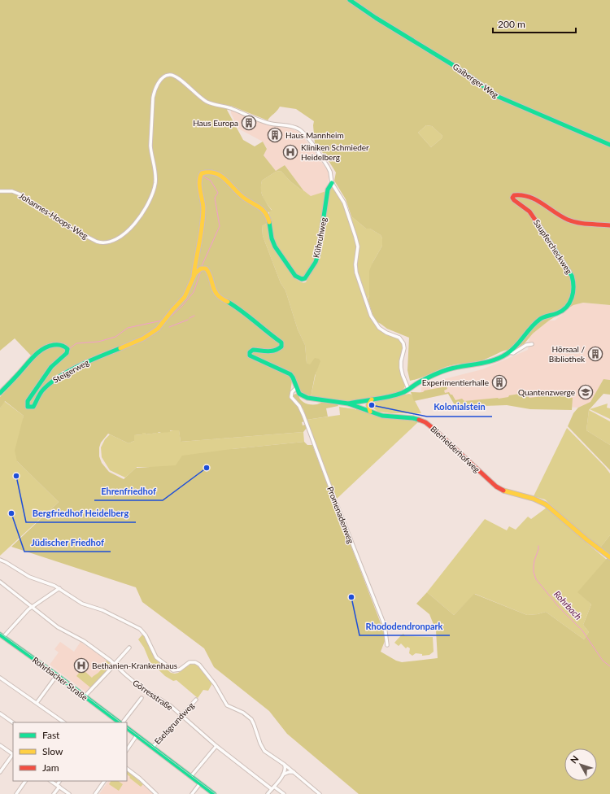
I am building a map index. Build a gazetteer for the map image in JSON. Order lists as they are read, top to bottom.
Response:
{
  "streets": {
    "street": [
      "Gaiberger Weg",
      "Johannes-Hoops-Weg",
      "Kühruhweg",
      "Saupfercheckweg",
      "Steigerweg",
      "Bierhelderhofweg",
      "Promenadenweg",
      "Rohrbacher Straße",
      "Görresstraße",
      "Eselsgrundweg"
    ]
  },
  "crossings": [
    ["Johannes-Hoops-Weg", "Kühruhweg"],
    ["Kühruhweg", "Steigerweg"],
    ["Kühruhweg", "Bierhelderhofweg"],
    ["Saupfercheckweg", "Bierhelderhofweg"],
    ["Steigerweg", "Bierhelderhofweg"],
    ["Bierhelderhofweg", "Promenadenweg"],
    ["Görresstraße", "Eselsgrundweg"]
  ],
  "water": ["Rohrbach"],
  "places": {
    "building": [
      "Haus Europa",
      "Haus Mannheim",
      "Hörsaal / Bibliothek",
      "Experimentierhalle"
    ],
    "hospital": ["Kliniken Schmieder Heidelberg", "Bethanien-Krankenhaus"],
    "school or university": ["Quantenzwerge"],
    "other": [
      "Kolonialstein",
      "Ehrenfriedhof",
      "Bergfriedhof Heidelberg",
      "Jüdischer Friedhof",
      "Rhododendronpark"
    ]
  },
  "legend": ["Fast", "Slow", "Jam"],
  "scale_bar": "200 m",
  "north": "top left"
}
